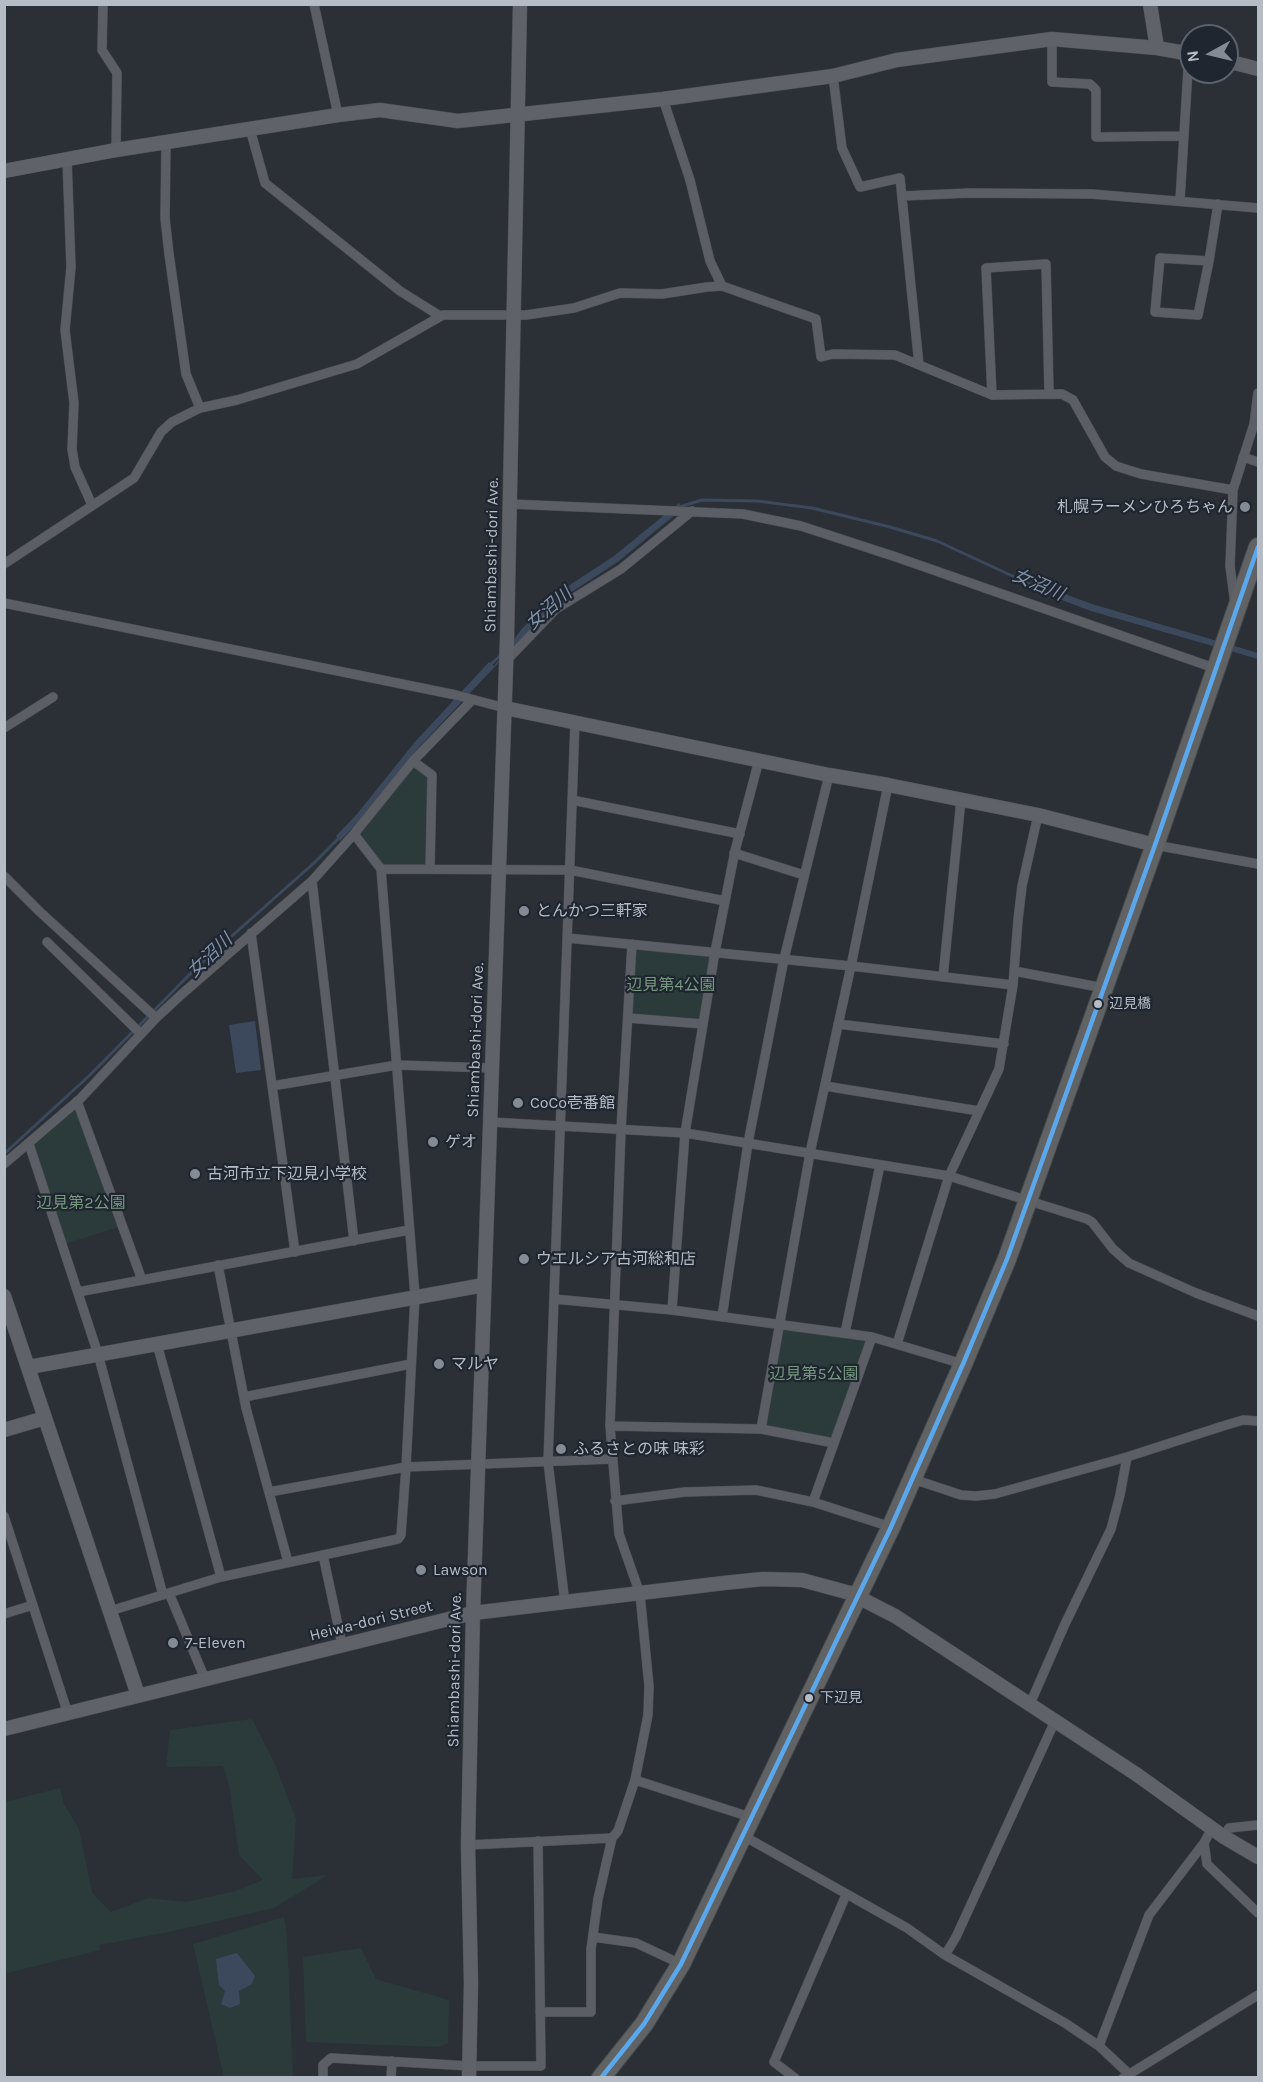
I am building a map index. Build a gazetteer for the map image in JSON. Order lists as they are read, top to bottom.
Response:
{
  "streets": {
    "street": ["Shiambashi-dori Ave.", "Heiwa-dori Street"]
  },
  "crossings": [
    ["Shiambashi-dori Ave.", "Heiwa-dori Street"]
  ],
  "water": ["女沼川"],
  "parks": ["辺見第4公園", "辺見第2公園", "辺見第5公園"],
  "places": [
    "札幌ラーメンひろちゃん",
    "とんかつ三軒家",
    "辺見橋",
    "CoCo壱番館",
    "ゲオ",
    "古河市立下辺見小学校",
    "ウエルシア古河総和店",
    "マルヤ",
    "ふるさとの味 味彩",
    "Lawson",
    "7-Eleven",
    "下辺見"
  ],
  "north": "left"
}
